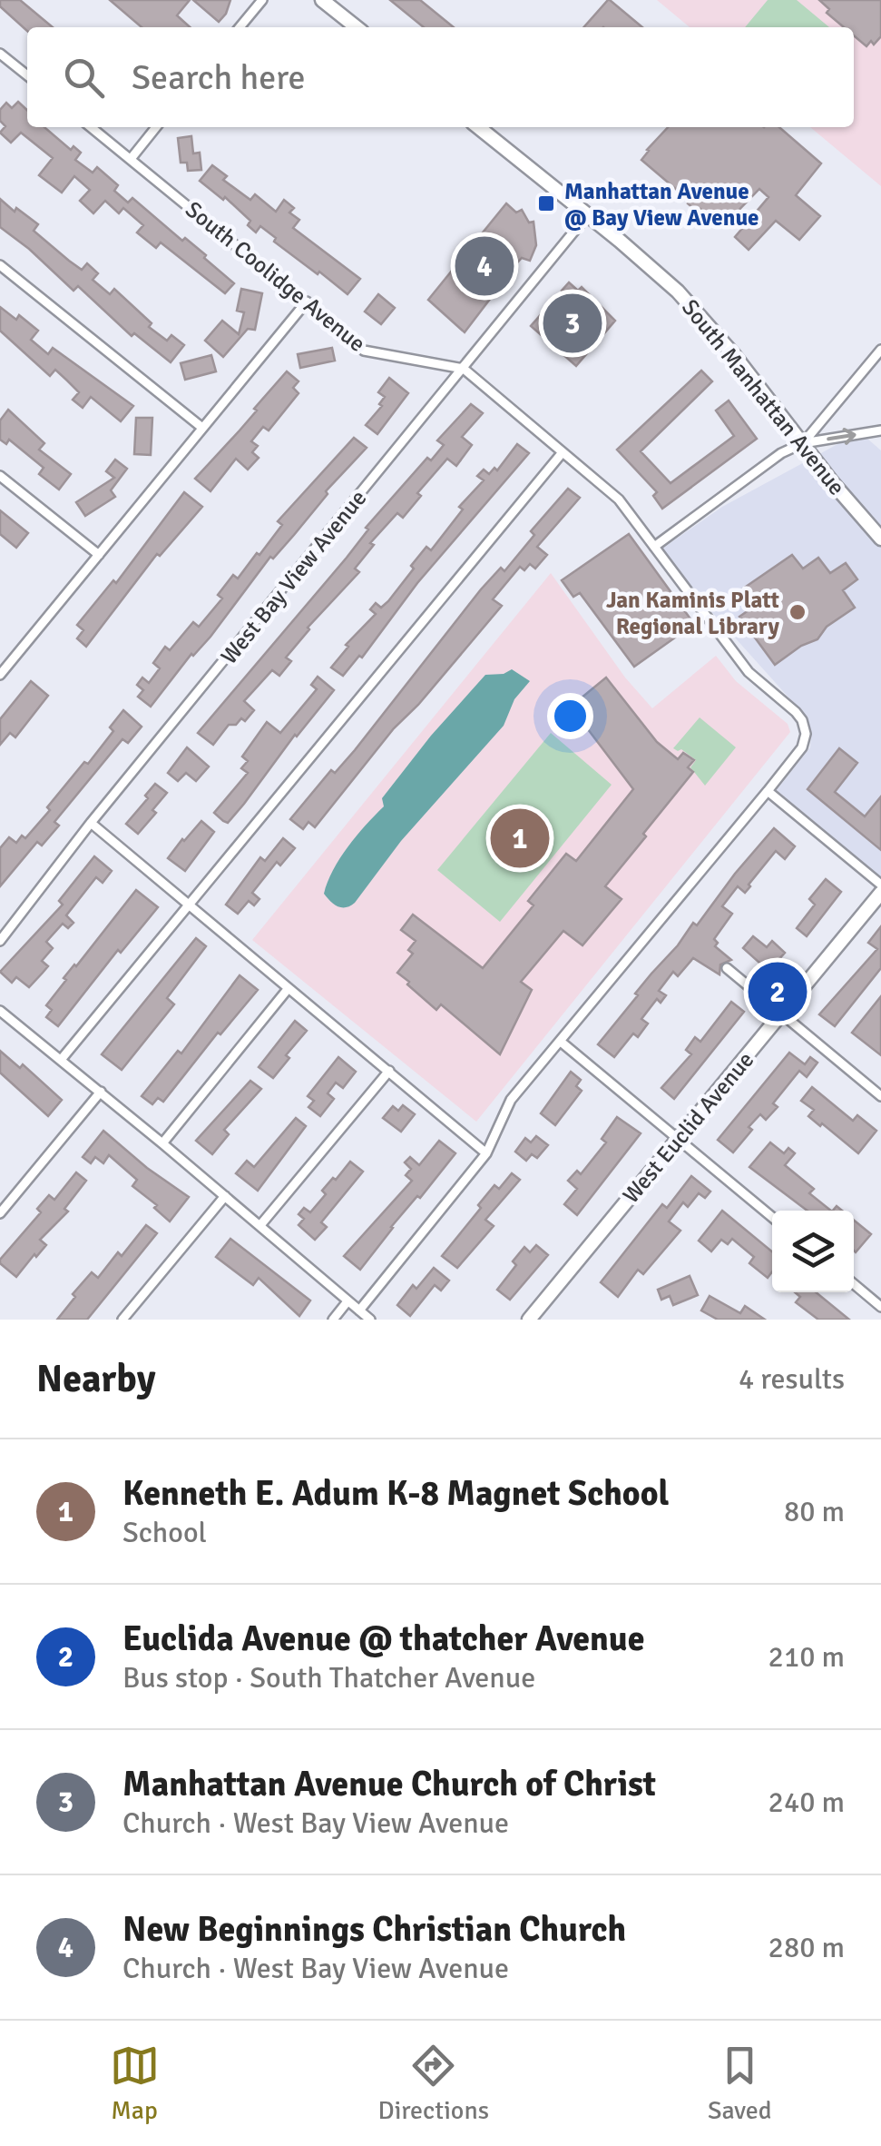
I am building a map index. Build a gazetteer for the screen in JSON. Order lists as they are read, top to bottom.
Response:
{
  "streets": {
    "main road": ["South Manhattan Avenue", "West Euclid Avenue"],
    "street": ["South Coolidge Avenue", "West Bay View Avenue"]
  },
  "crossings": [
    ["South Coolidge Avenue", "West Bay View Avenue"],
    ["South Manhattan Avenue", "West Bay View Avenue"]
  ],
  "places": {
    "transit": ["Manhattan Avenue @ Bay View Avenue"],
    "other": ["Jan Kaminis Platt Regional Library"]
  },
  "page": {
    "search": "Search here",
    "pins": [
      "4",
      "3",
      "1",
      "2"
    ],
    "heading": ["Nearby", "4 results"],
    "list": [
      {
        "mark": "1",
        "name": "Kenneth E. Adum K-8 Magnet School",
        "note": "School",
        "value": "80 m"
      },
      {
        "mark": "2",
        "name": "Euclida Avenue @ thatcher Avenue",
        "note": "Bus stop · South Thatcher Avenue",
        "value": "210 m"
      },
      {
        "mark": "3",
        "name": "Manhattan Avenue Church of Christ",
        "note": "Church · West Bay View Avenue",
        "value": "240 m"
      },
      {
        "mark": "4",
        "name": "New Beginnings Christian Church",
        "note": "Church · West Bay View Avenue",
        "value": "280 m"
      }
    ],
    "nav": ["Map", "Directions", "Saved"]
  }
}
